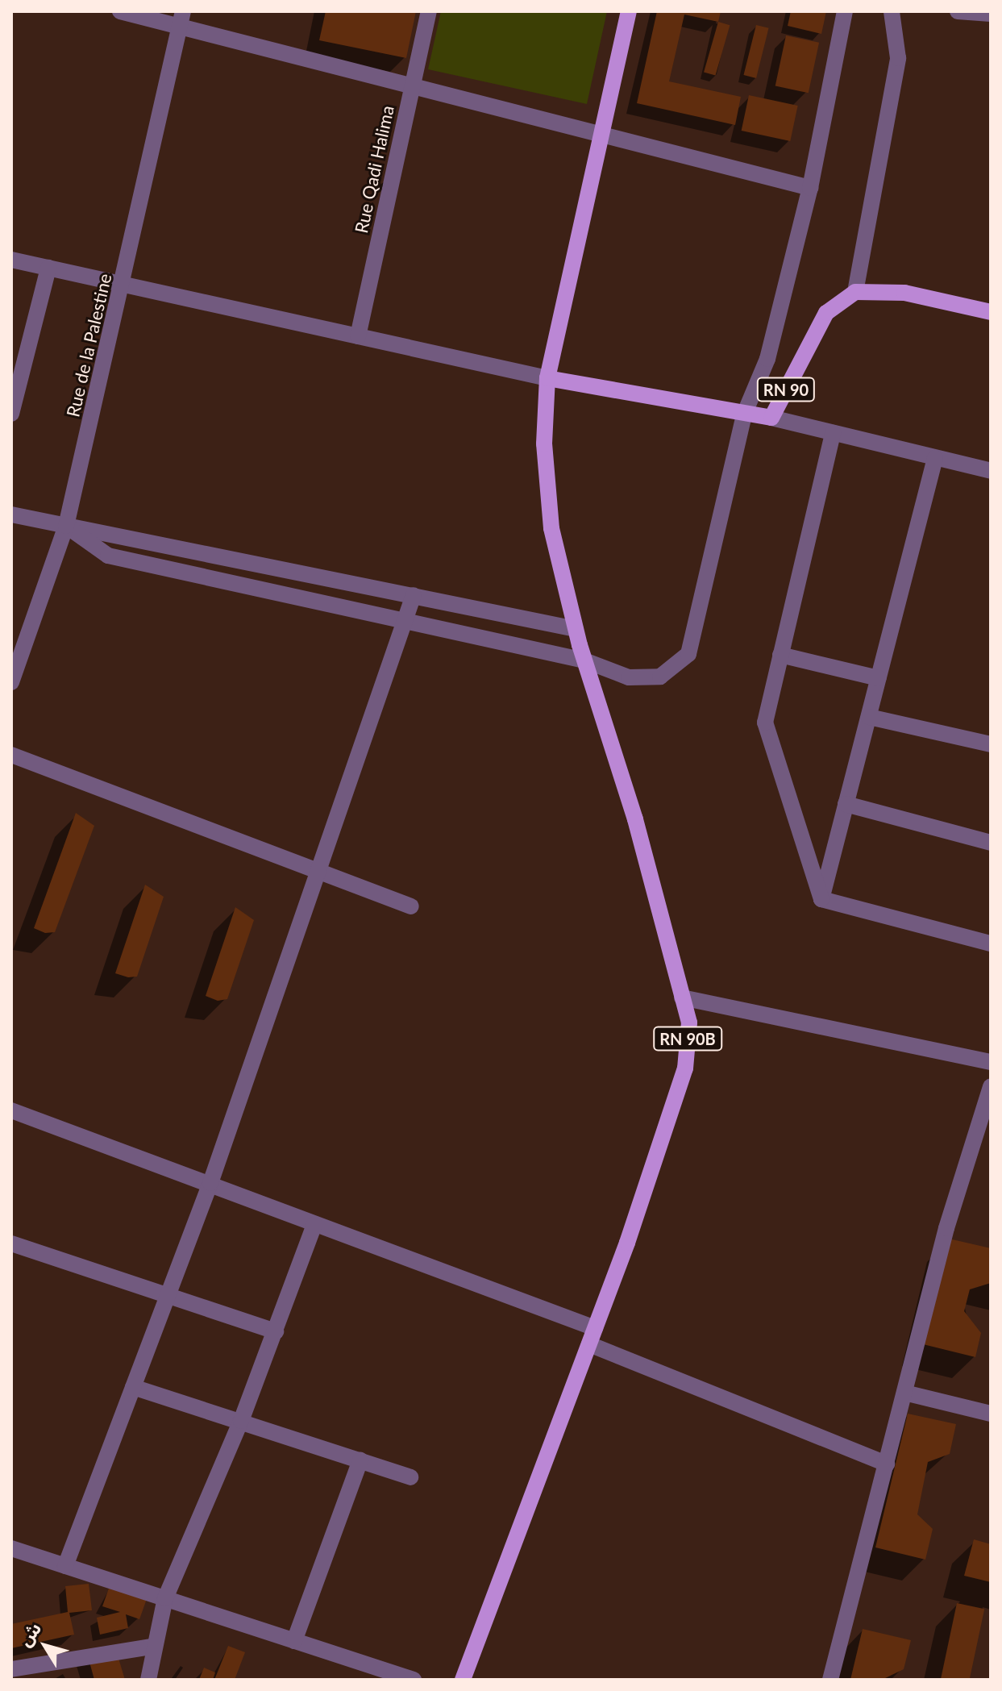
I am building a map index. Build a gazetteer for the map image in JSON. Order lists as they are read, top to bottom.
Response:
{
  "streets": {
    "main road": ["RN 90", "RN 90B"],
    "street": ["Rue Qadi Halima", "Rue de la Palestine"]
  },
  "crossings": [
    ["RN 90", "RN 90B"]
  ],
  "north": "top left"
}
